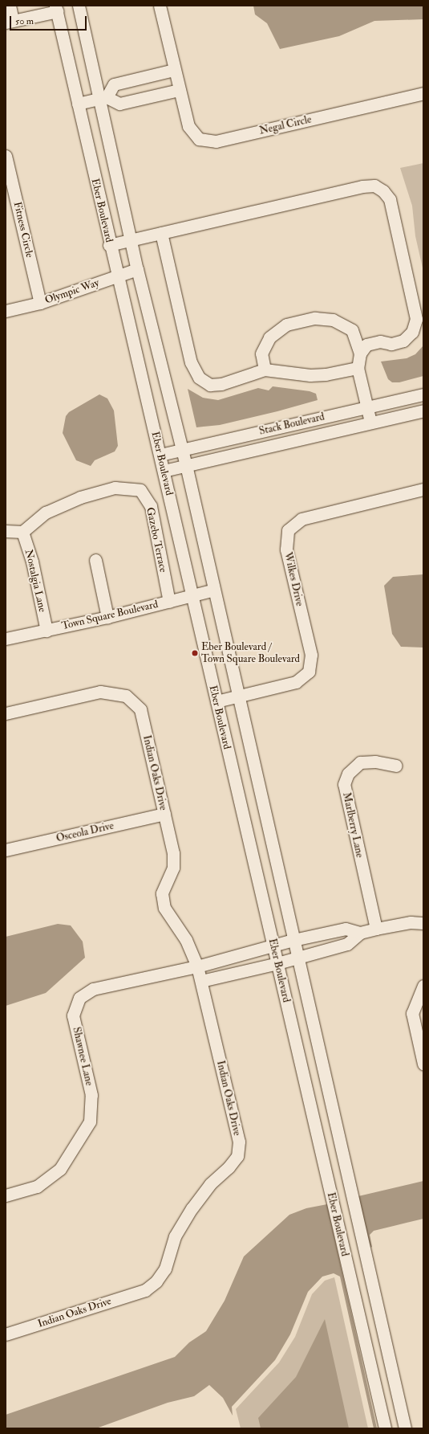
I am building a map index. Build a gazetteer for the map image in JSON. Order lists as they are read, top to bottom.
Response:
{
  "streets": {
    "street": [
      "Negal Circle",
      "Eber Boulevard",
      "Fitness Circle",
      "Olympic Way",
      "Stack Boulevard",
      "Gazebo Terrace",
      "Wilkes Drive",
      "Nostalgia Lane",
      "Town Square Boulevard",
      "Indian Oaks Drive",
      "Marlberry Lane",
      "Osceola Drive",
      "Shawnee Lane"
    ]
  },
  "crossings": [
    ["Eber Boulevard", "Olympic Way"],
    ["Eber Boulevard", "Stack Boulevard"],
    ["Eber Boulevard", "Wilkes Drive"],
    ["Eber Boulevard", "Town Square Boulevard"],
    ["Fitness Circle", "Olympic Way"],
    ["Gazebo Terrace", "Nostalgia Lane"],
    ["Gazebo Terrace", "Town Square Boulevard"],
    ["Nostalgia Lane", "Town Square Boulevard"],
    ["Indian Oaks Drive", "Osceola Drive"],
    ["Indian Oaks Drive", "Shawnee Lane"]
  ],
  "places": ["Eber Boulevard / Town Square Boulevard"],
  "scale_bar": "50 m"
}
